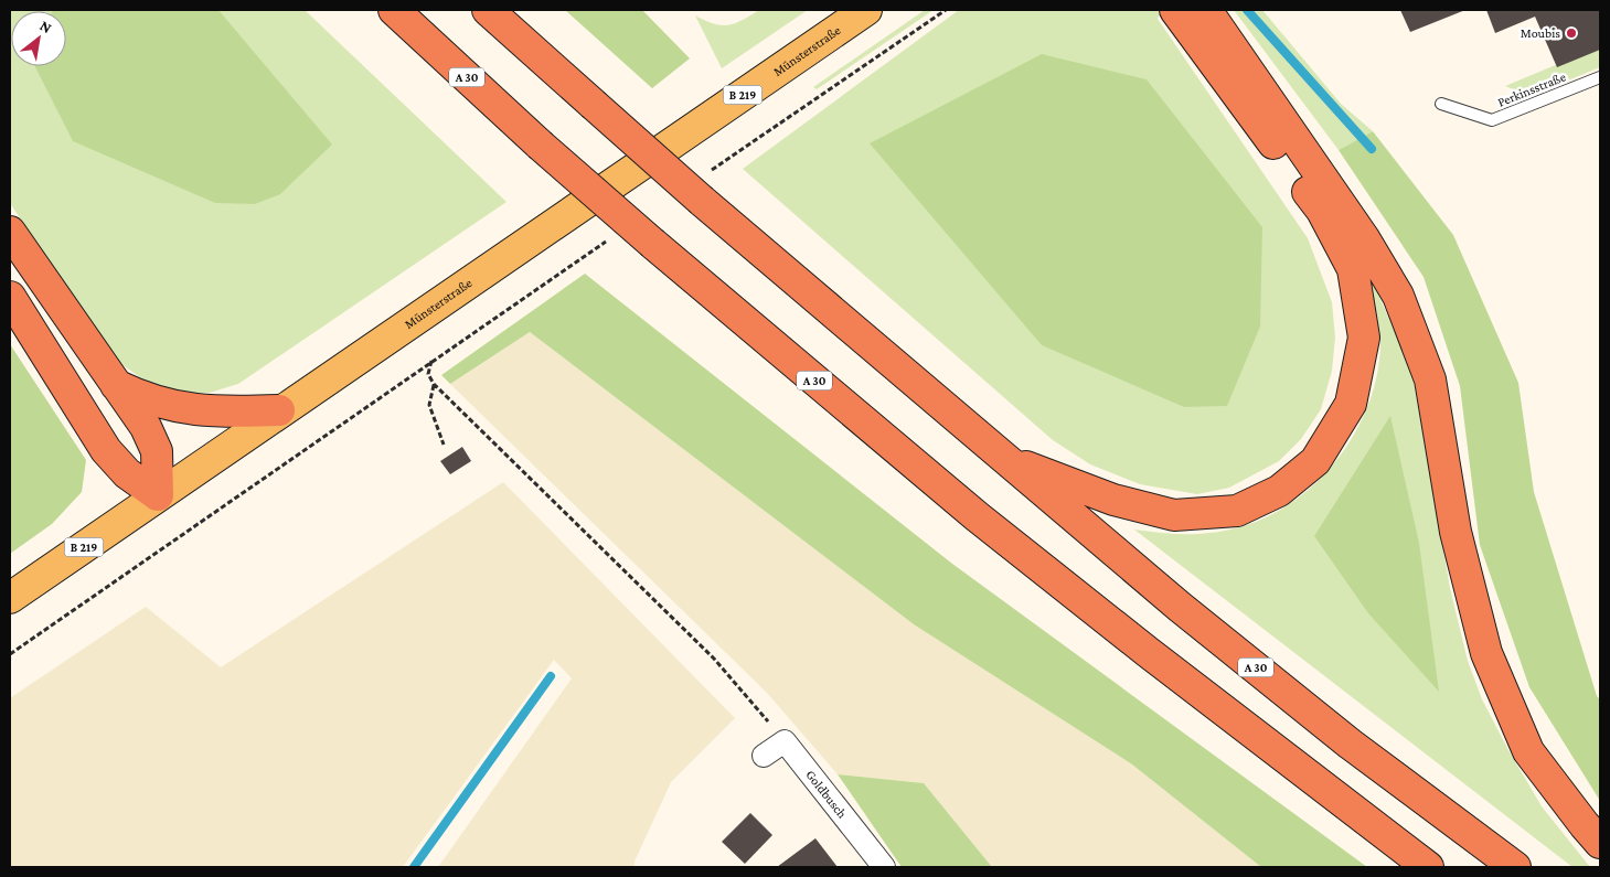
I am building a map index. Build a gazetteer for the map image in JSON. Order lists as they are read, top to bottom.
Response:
{
  "streets": {
    "highway": ["A 30"],
    "main road": ["Münsterstraße", "B 219"],
    "street": ["Goldbusch"],
    "lane": ["Perkinsstraße"]
  },
  "places": ["Moubis"],
  "north": "top right"
}
